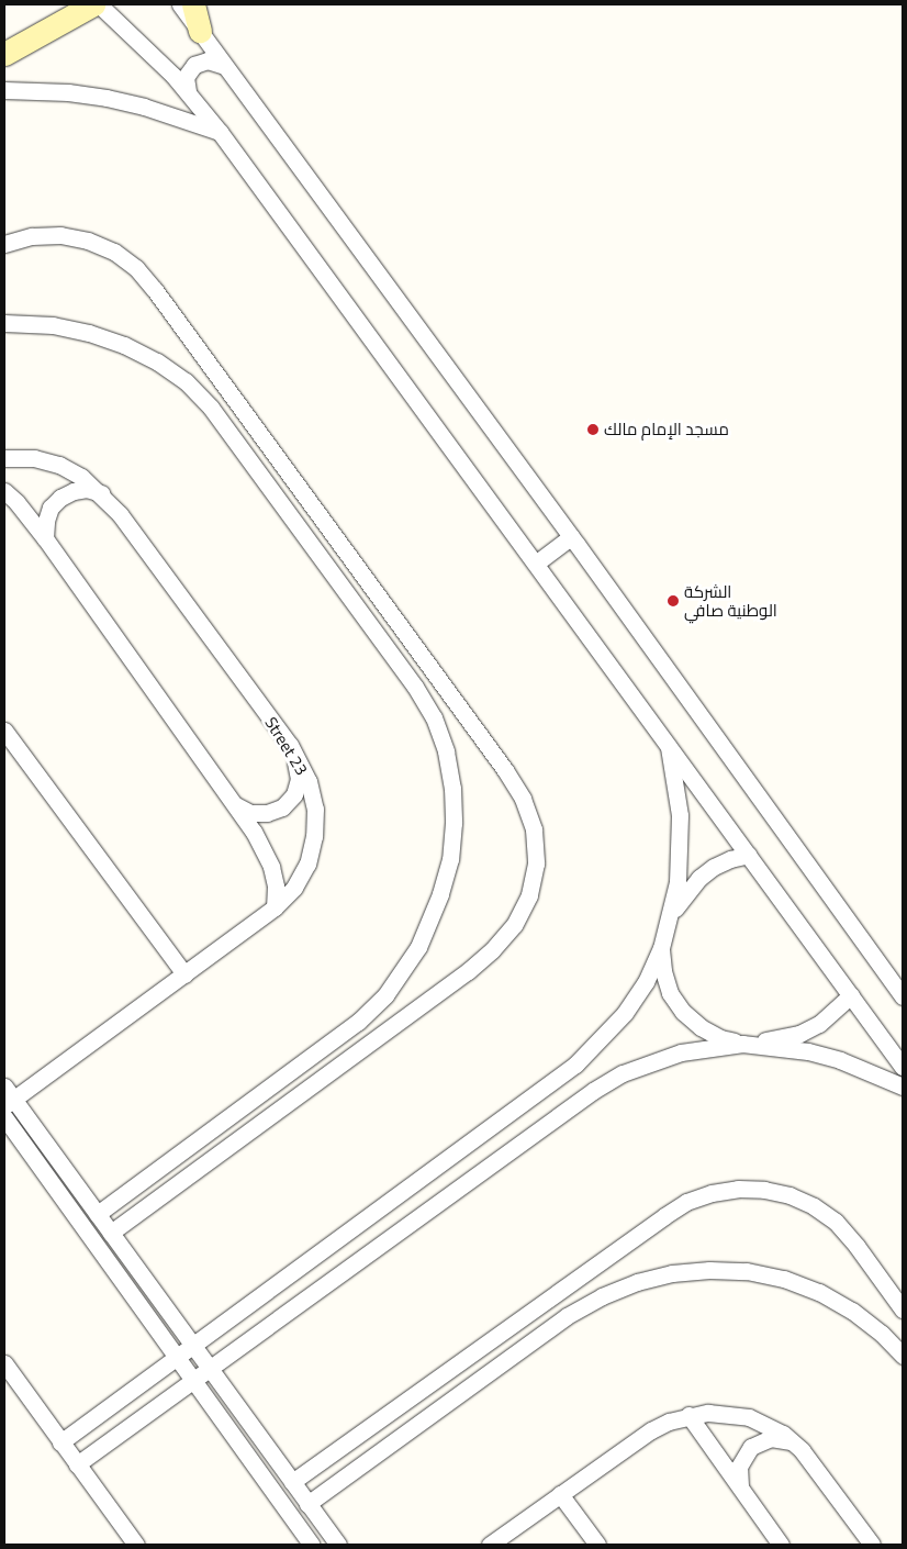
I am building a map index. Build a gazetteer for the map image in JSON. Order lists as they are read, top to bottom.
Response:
{
  "streets": {
    "street": ["Street 23"]
  },
  "places": ["مسجد الإمام مالك", "الشركة الوطنية صافي"]
}
